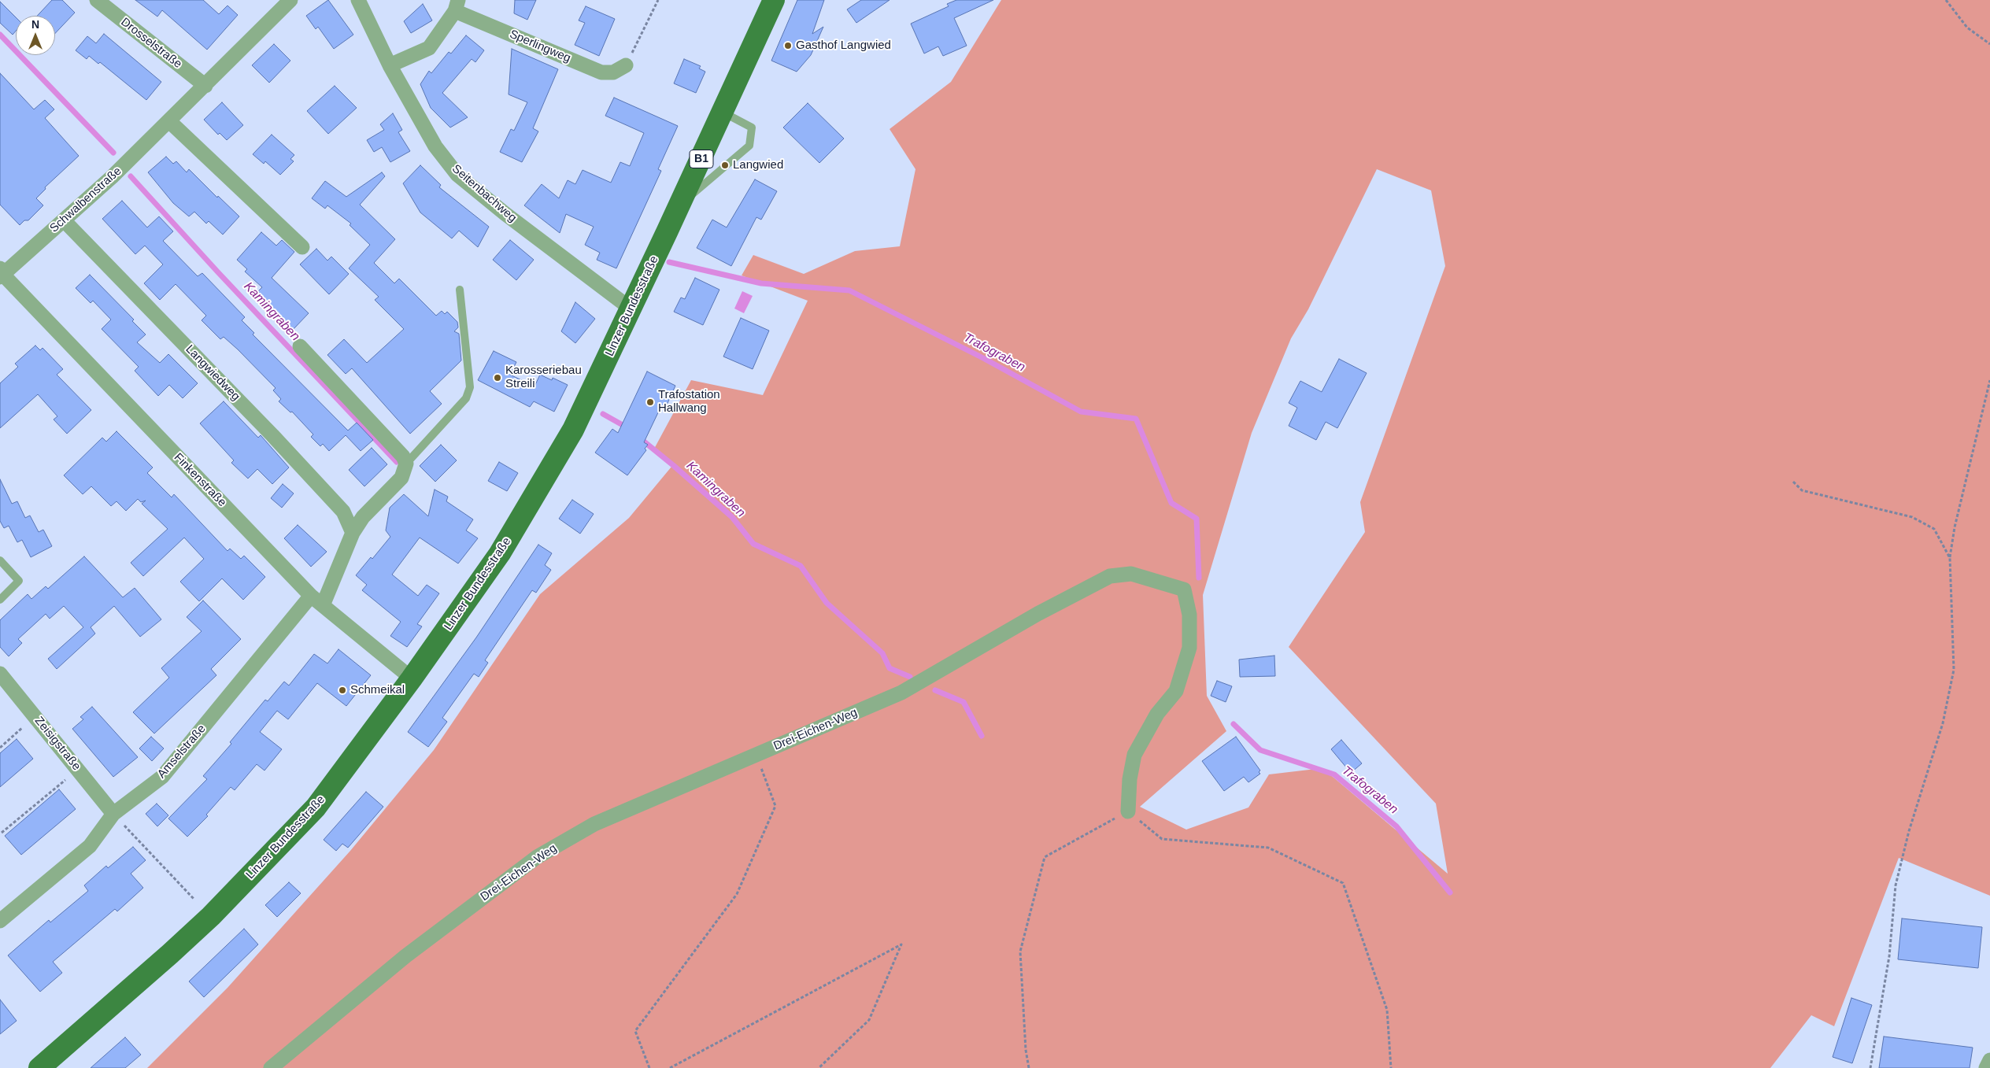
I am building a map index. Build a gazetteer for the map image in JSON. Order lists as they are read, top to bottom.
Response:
{
  "streets": {
    "main road": ["B1", "Linzer Bundesstraße"],
    "street": [
      "Drosselstraße",
      "Sperlingweg",
      "Seitenbachweg",
      "Schwalbenstraße",
      "Langwiedweg",
      "Finkenstraße",
      "Drei-Eichen-Weg",
      "Zeisigstraße",
      "Amselstraße"
    ]
  },
  "crossings": [
    ["Drosselstraße", "Schwalbenstraße"],
    ["Seitenbachweg", "Linzer Bundesstraße"],
    ["Schwalbenstraße", "Langwiedweg"],
    ["Schwalbenstraße", "Finkenstraße"],
    ["Linzer Bundesstraße", "Finkenstraße"],
    ["Finkenstraße", "Amselstraße"],
    ["Zeisigstraße", "Amselstraße"]
  ],
  "water": ["Kamingraben", "Trafograben"],
  "places": [
    "Gasthof Langwied",
    "Langwied",
    "Karosseriebau Streili",
    "Trafostation Hallwang",
    "Schmeikal"
  ],
  "north": "top"
}
